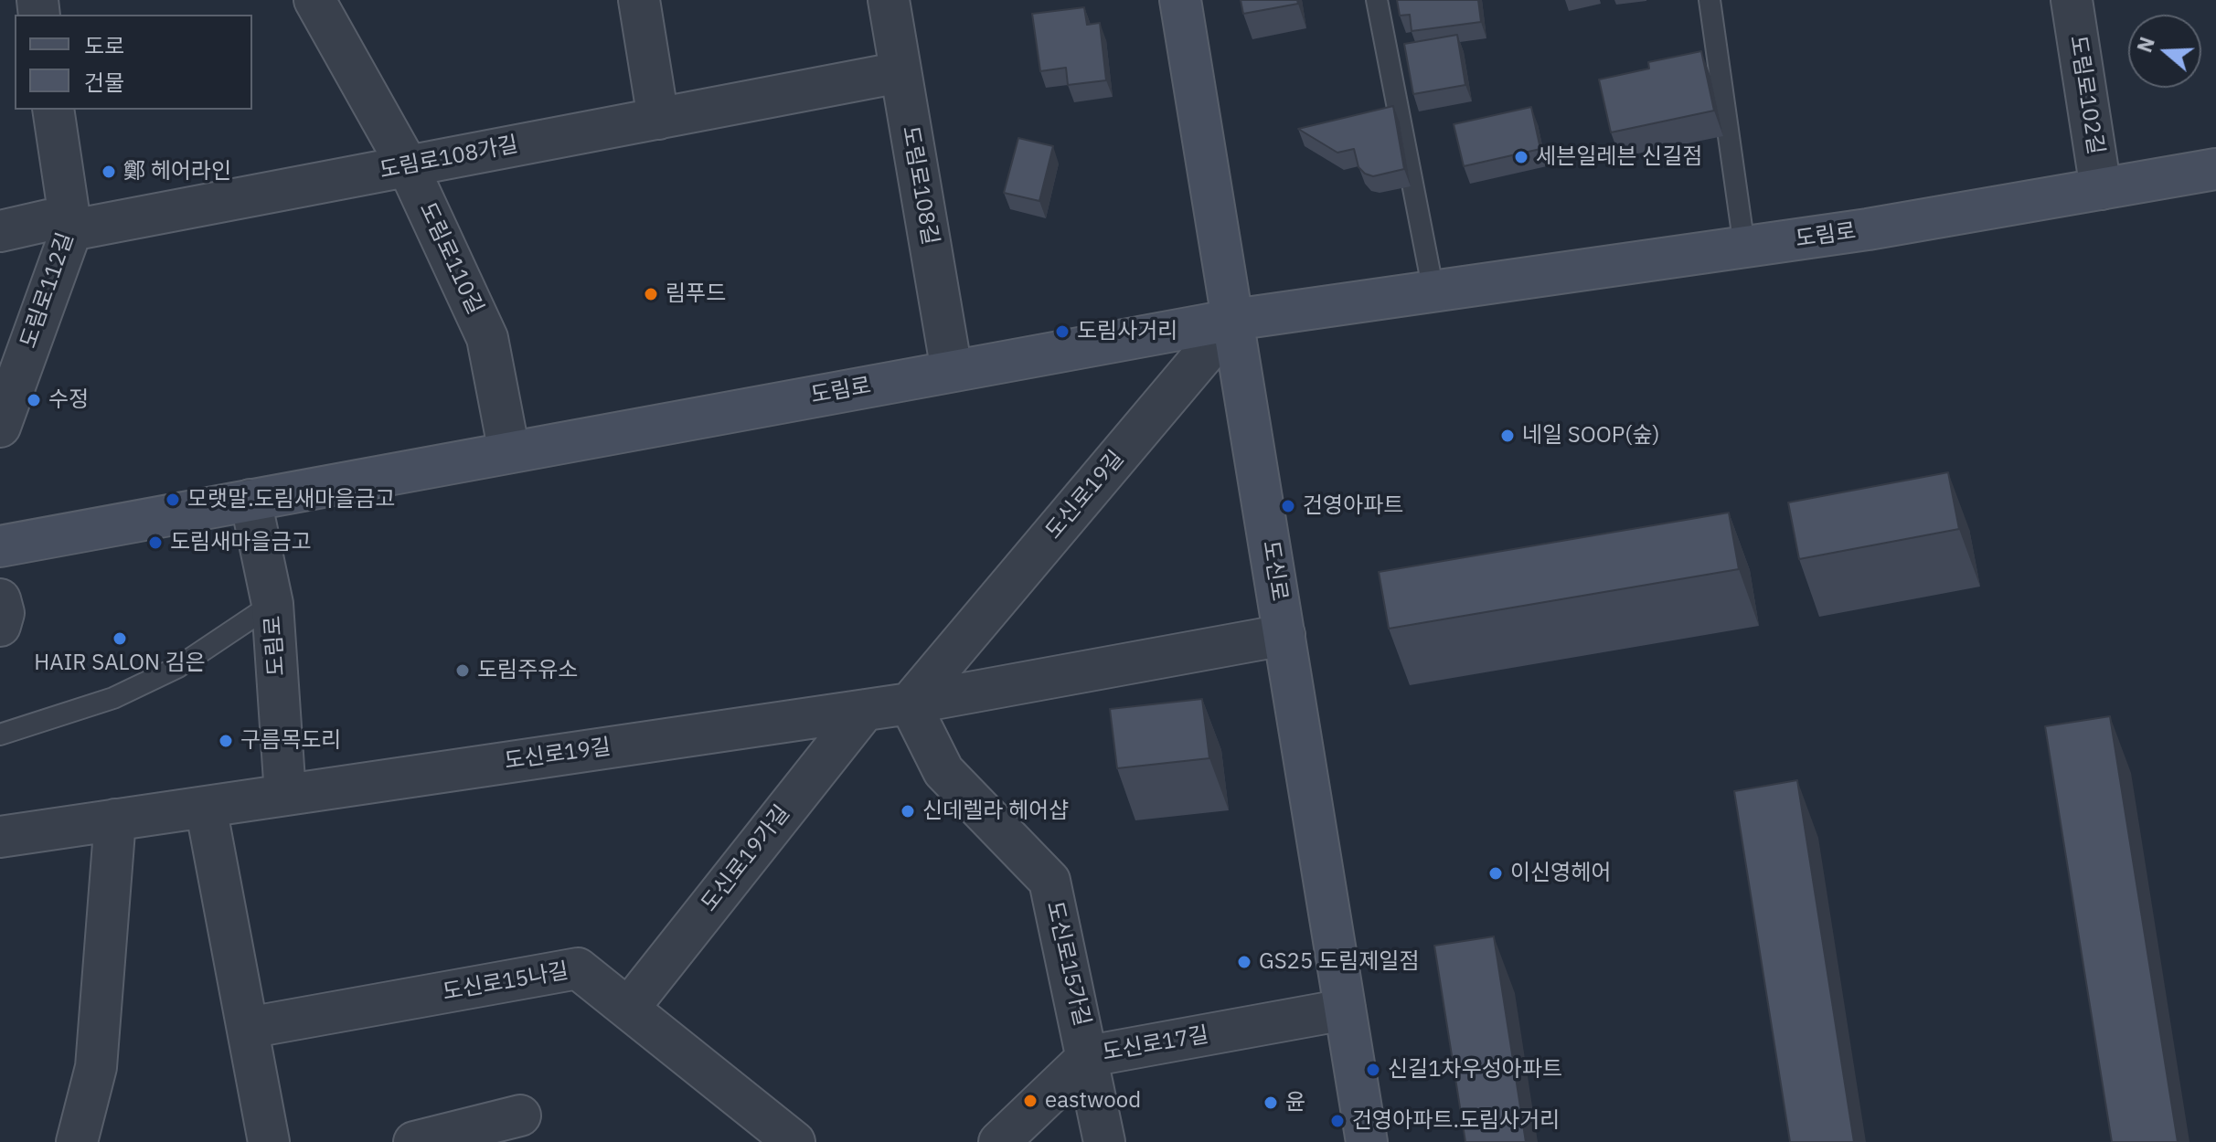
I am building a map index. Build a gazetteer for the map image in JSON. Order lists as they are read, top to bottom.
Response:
{
  "streets": {
    "main road": ["도림로", "도신로"],
    "street": [
      "도림로102길",
      "도림로108가길",
      "도림로108길",
      "도림로110길",
      "도림로112길",
      "도신로19길",
      "도신로19가길",
      "도신로15가길",
      "도신로15나길",
      "도신로17길"
    ]
  },
  "crossings": [
    ["도림로102길", "도림로"],
    ["도림로108가길", "도림로108길"],
    ["도림로108가길", "도림로110길"],
    ["도림로108가길", "도림로112길"],
    ["도림로108길", "도림로"],
    ["도림로", "도림로110길"],
    ["도림로", "도신로19길"],
    ["도림로", "도신로"],
    ["도신로19길", "도신로"],
    ["도신로19길", "도신로19가길"],
    ["도신로19길", "도신로15가길"],
    ["도신로", "도신로17길"],
    ["도신로19가길", "도신로15나길"],
    ["도신로15가길", "도신로17길"]
  ],
  "places": [
    "세븐일레븐 신길점",
    "鄭 헤어라인",
    "림푸드",
    "도림사거리",
    "수정",
    "네일 SOOP(숲)",
    "모랫말.도림새마을금고",
    "건영아파트",
    "도림새마을금고",
    "HAIR SALON 김은",
    "도림주유소",
    "구름목도리",
    "신데렐라 헤어샵",
    "이신영헤어",
    "GS25 도림제일점",
    "신길1차우성아파트",
    "eastwood",
    "윤",
    "건영아파트.도림사거리"
  ],
  "legend": ["도로", "건물"],
  "north": "left"
}
